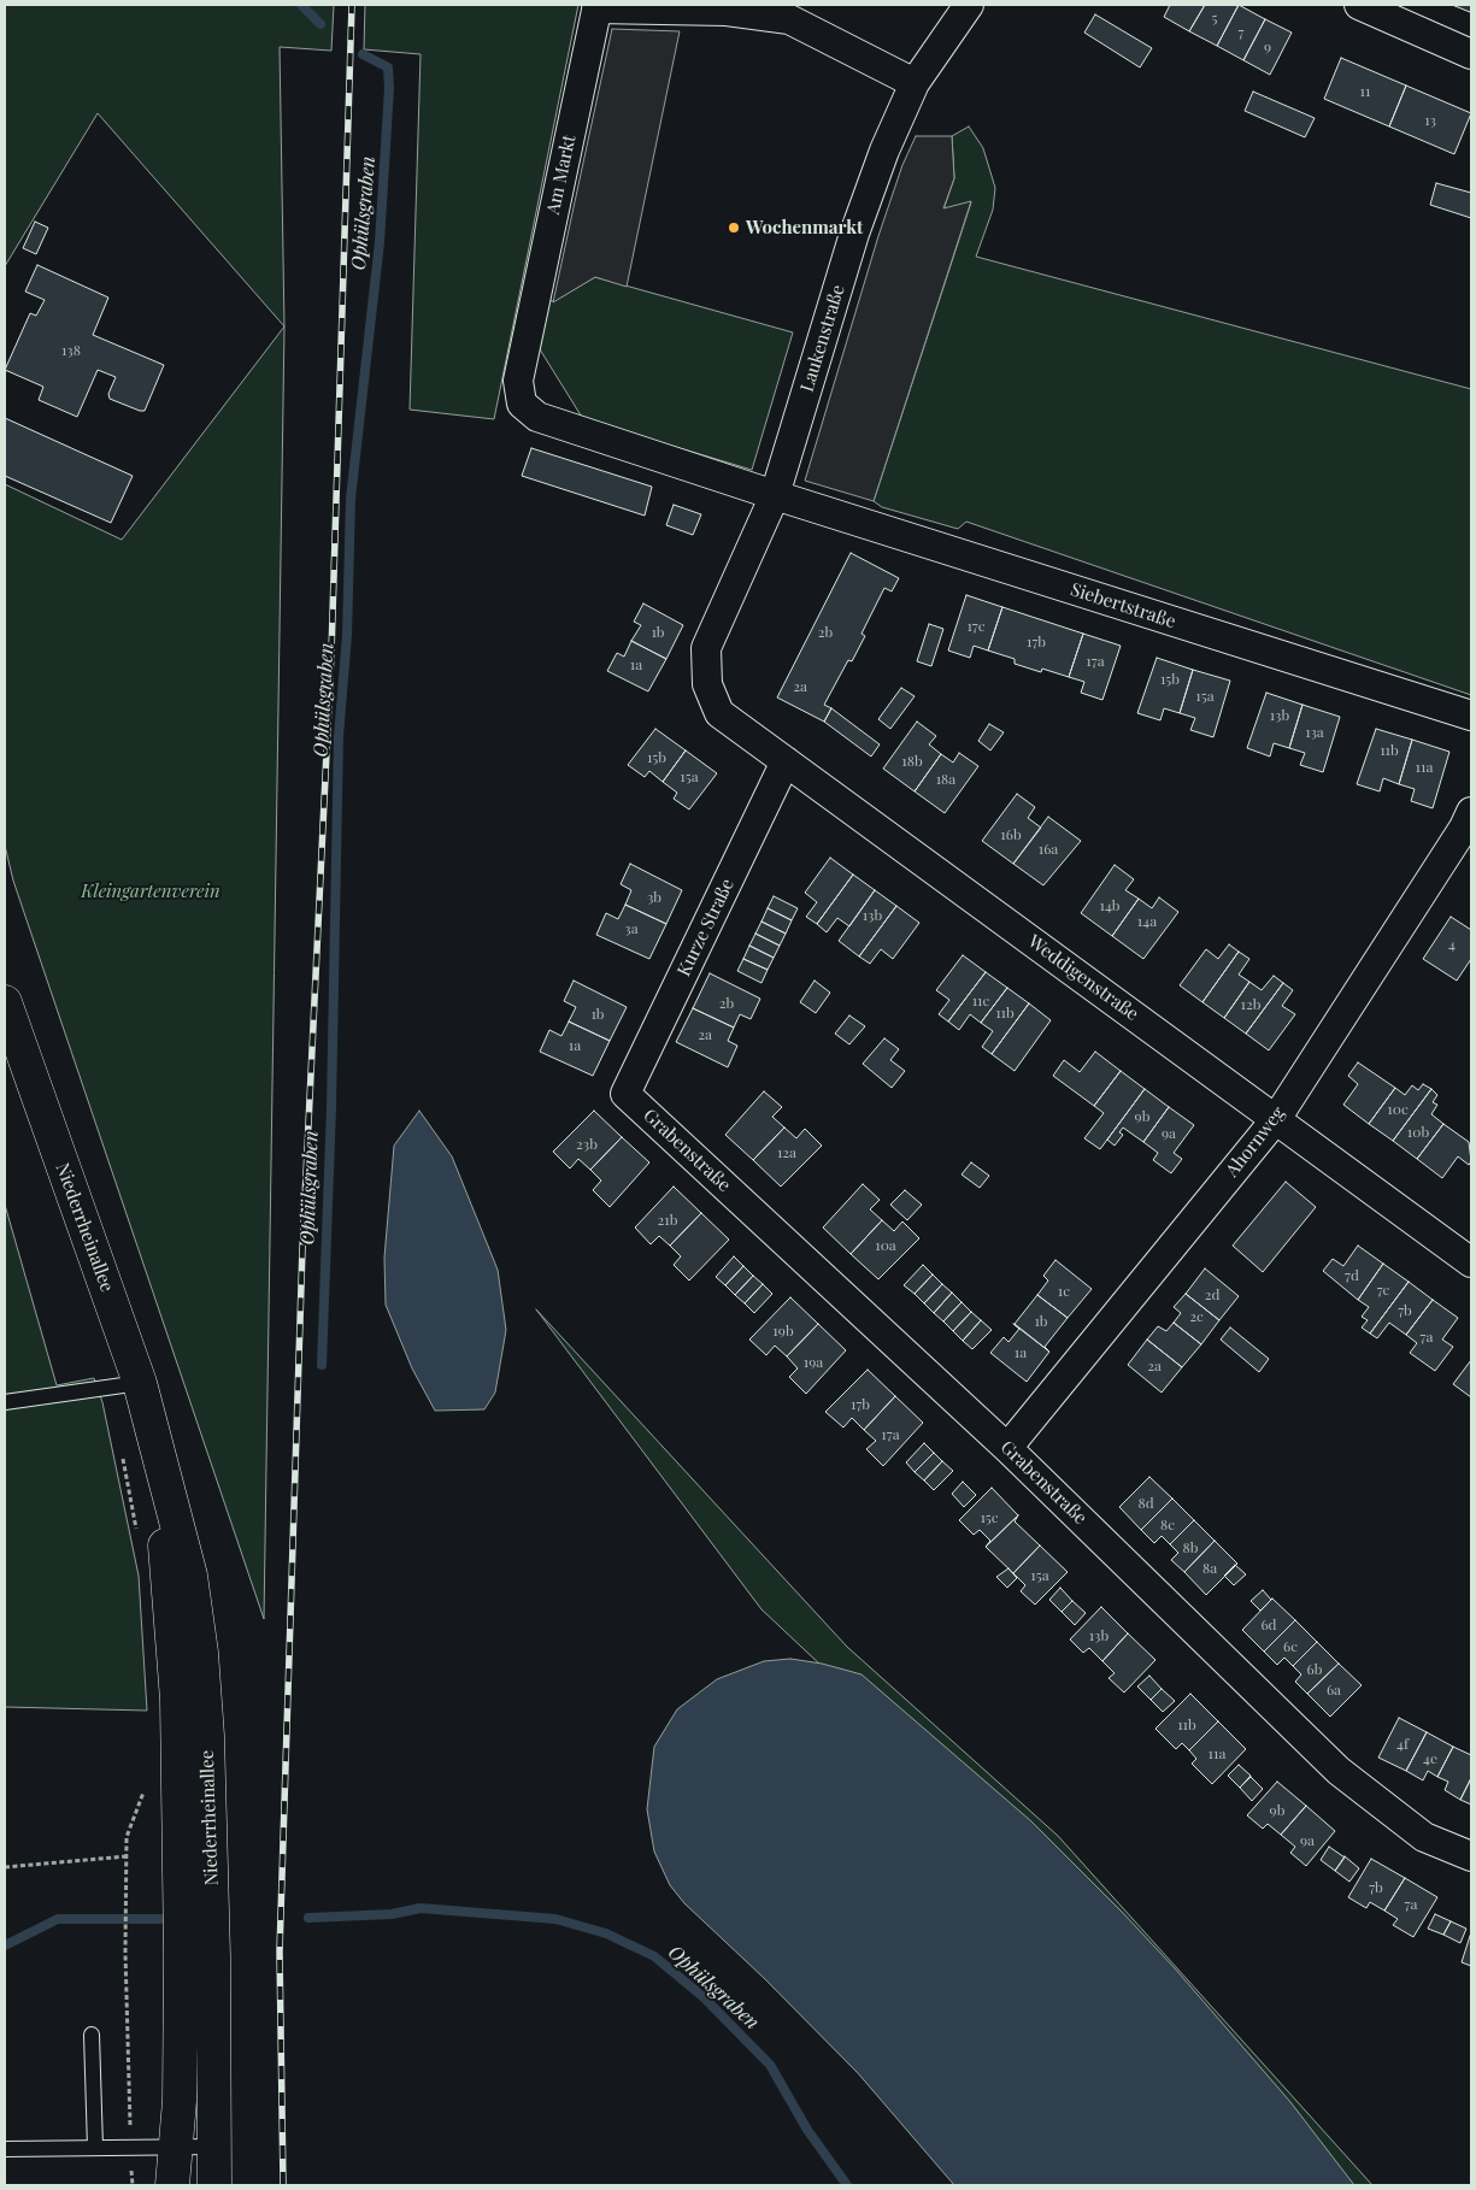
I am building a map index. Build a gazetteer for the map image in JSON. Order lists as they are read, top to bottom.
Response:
{
  "streets": {
    "main road": ["Niederrheinallee"],
    "street": [
      "Am Markt",
      "Laukenstraße",
      "Siebertstraße",
      "Kurze Straße",
      "Weddigenstraße",
      "Ahornweg",
      "Grabenstraße"
    ]
  },
  "crossings": [
    ["Am Markt", "Laukenstraße"],
    ["Am Markt", "Siebertstraße"],
    ["Laukenstraße", "Siebertstraße"],
    ["Laukenstraße", "Weddigenstraße"],
    ["Kurze Straße", "Weddigenstraße"],
    ["Kurze Straße", "Grabenstraße"],
    ["Weddigenstraße", "Ahornweg"],
    ["Ahornweg", "Grabenstraße"]
  ],
  "water": ["Ophülsgraben"],
  "parks": ["Kleingartenverein"],
  "places": ["Wochenmarkt"],
  "house_numbers": [
    "5",
    "7",
    "9",
    "11",
    "13",
    "138",
    "17c",
    "1b",
    "2b",
    "17b",
    "17a",
    "1a",
    "15b",
    "2a",
    "15a",
    "13b",
    "13a",
    "11b",
    "15b",
    "18b",
    "11a",
    "15a",
    "18a",
    "16b",
    "16a",
    "3b",
    "14b",
    "13b",
    "14a",
    "3a",
    "4",
    "11c",
    "2b",
    "12b",
    "11b",
    "1b",
    "2a",
    "1a",
    "10c",
    "9b",
    "10b",
    "9a",
    "23b",
    "12a",
    "21b",
    "10a",
    "7d",
    "7c",
    "1c",
    "2d",
    "7b",
    "2c",
    "1b",
    "19b",
    "7a",
    "1a",
    "19a",
    "2a",
    "17b",
    "17a",
    "8d",
    "15c",
    "8c",
    "8b",
    "8a",
    "15a",
    "6d",
    "13b",
    "6c",
    "6b",
    "6a",
    "11b",
    "4f",
    "11a",
    "4e",
    "9b",
    "9a",
    "7b",
    "7a"
  ]
}
